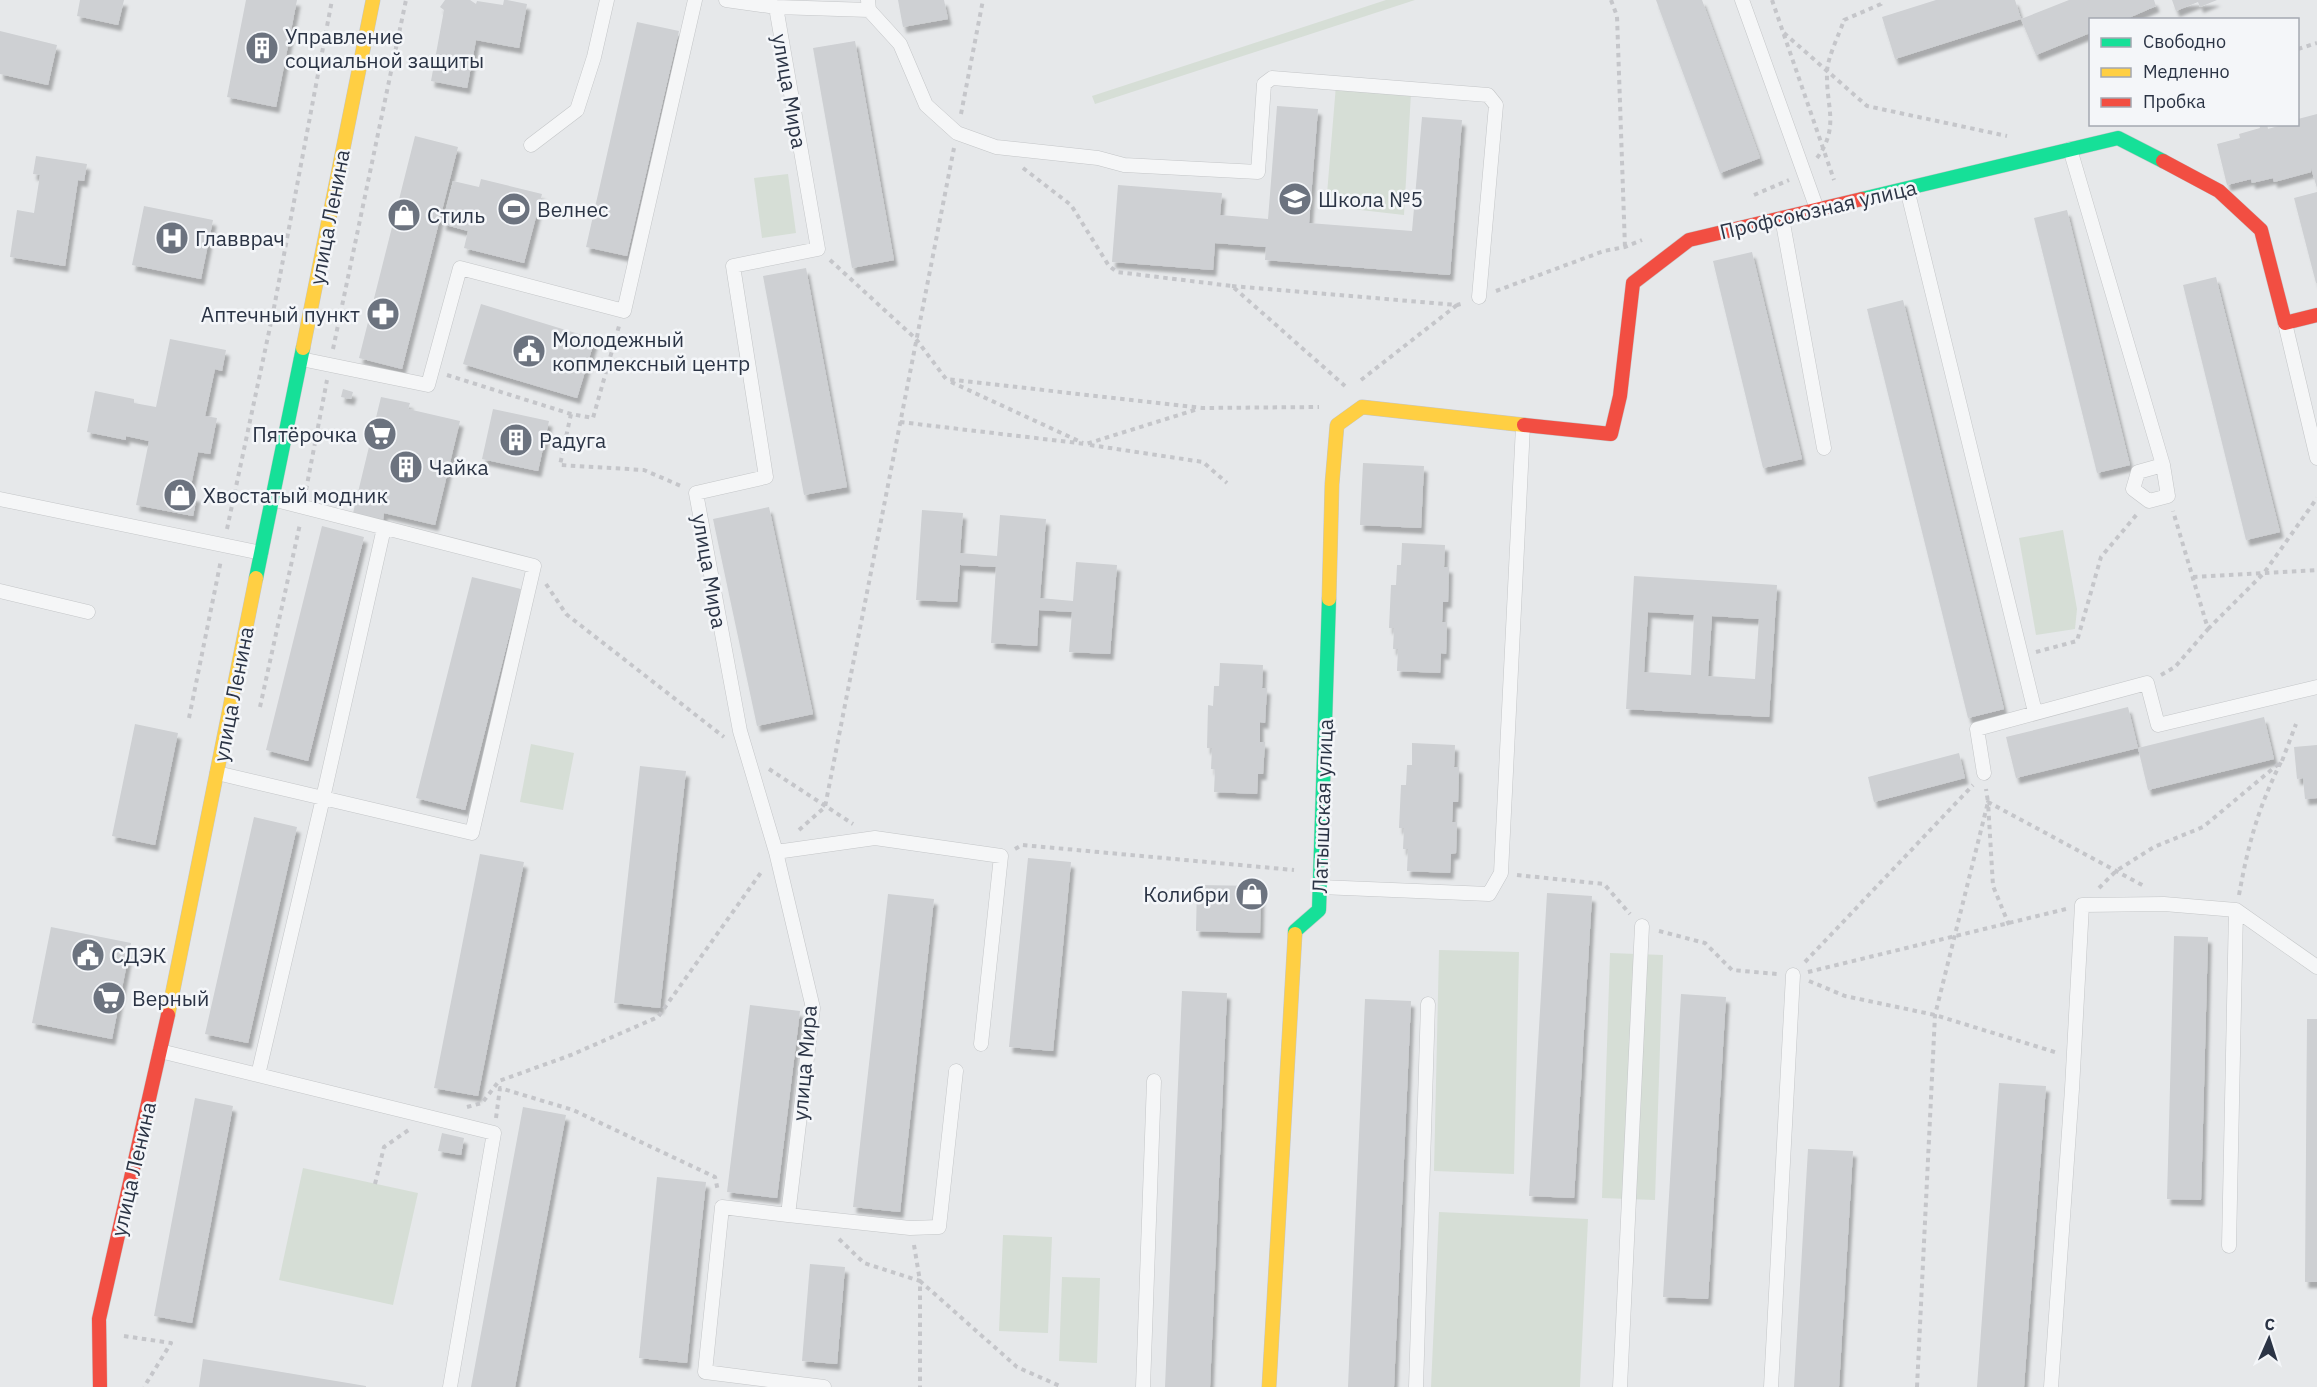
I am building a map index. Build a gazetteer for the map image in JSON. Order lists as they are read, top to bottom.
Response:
{
  "streets": {
    "street": ["Профсоюзная улица", "улица Ленина", "Латышская улица"],
    "lane": ["улица Мира"]
  },
  "crossings": [
    ["Профсоюзная улица", "Латышская улица"]
  ],
  "places": {
    "building": ["Управление социальной защиты", "Радуга", "Чайка"],
    "school or university": ["Школа №5"],
    "sports": ["Велнес"],
    "shop": ["Стиль", "Хвостатый модник", "Колибри"],
    "hospital": ["Главврач"],
    "pharmacy": ["Аптечный пункт"],
    "public building": ["Молодежный копмлексный центр", "СДЭК"],
    "supermarket": ["Пятёрочка", "Верный"]
  },
  "legend": ["Свободно", "Медленно", "Пробка"],
  "north": "top"
}
